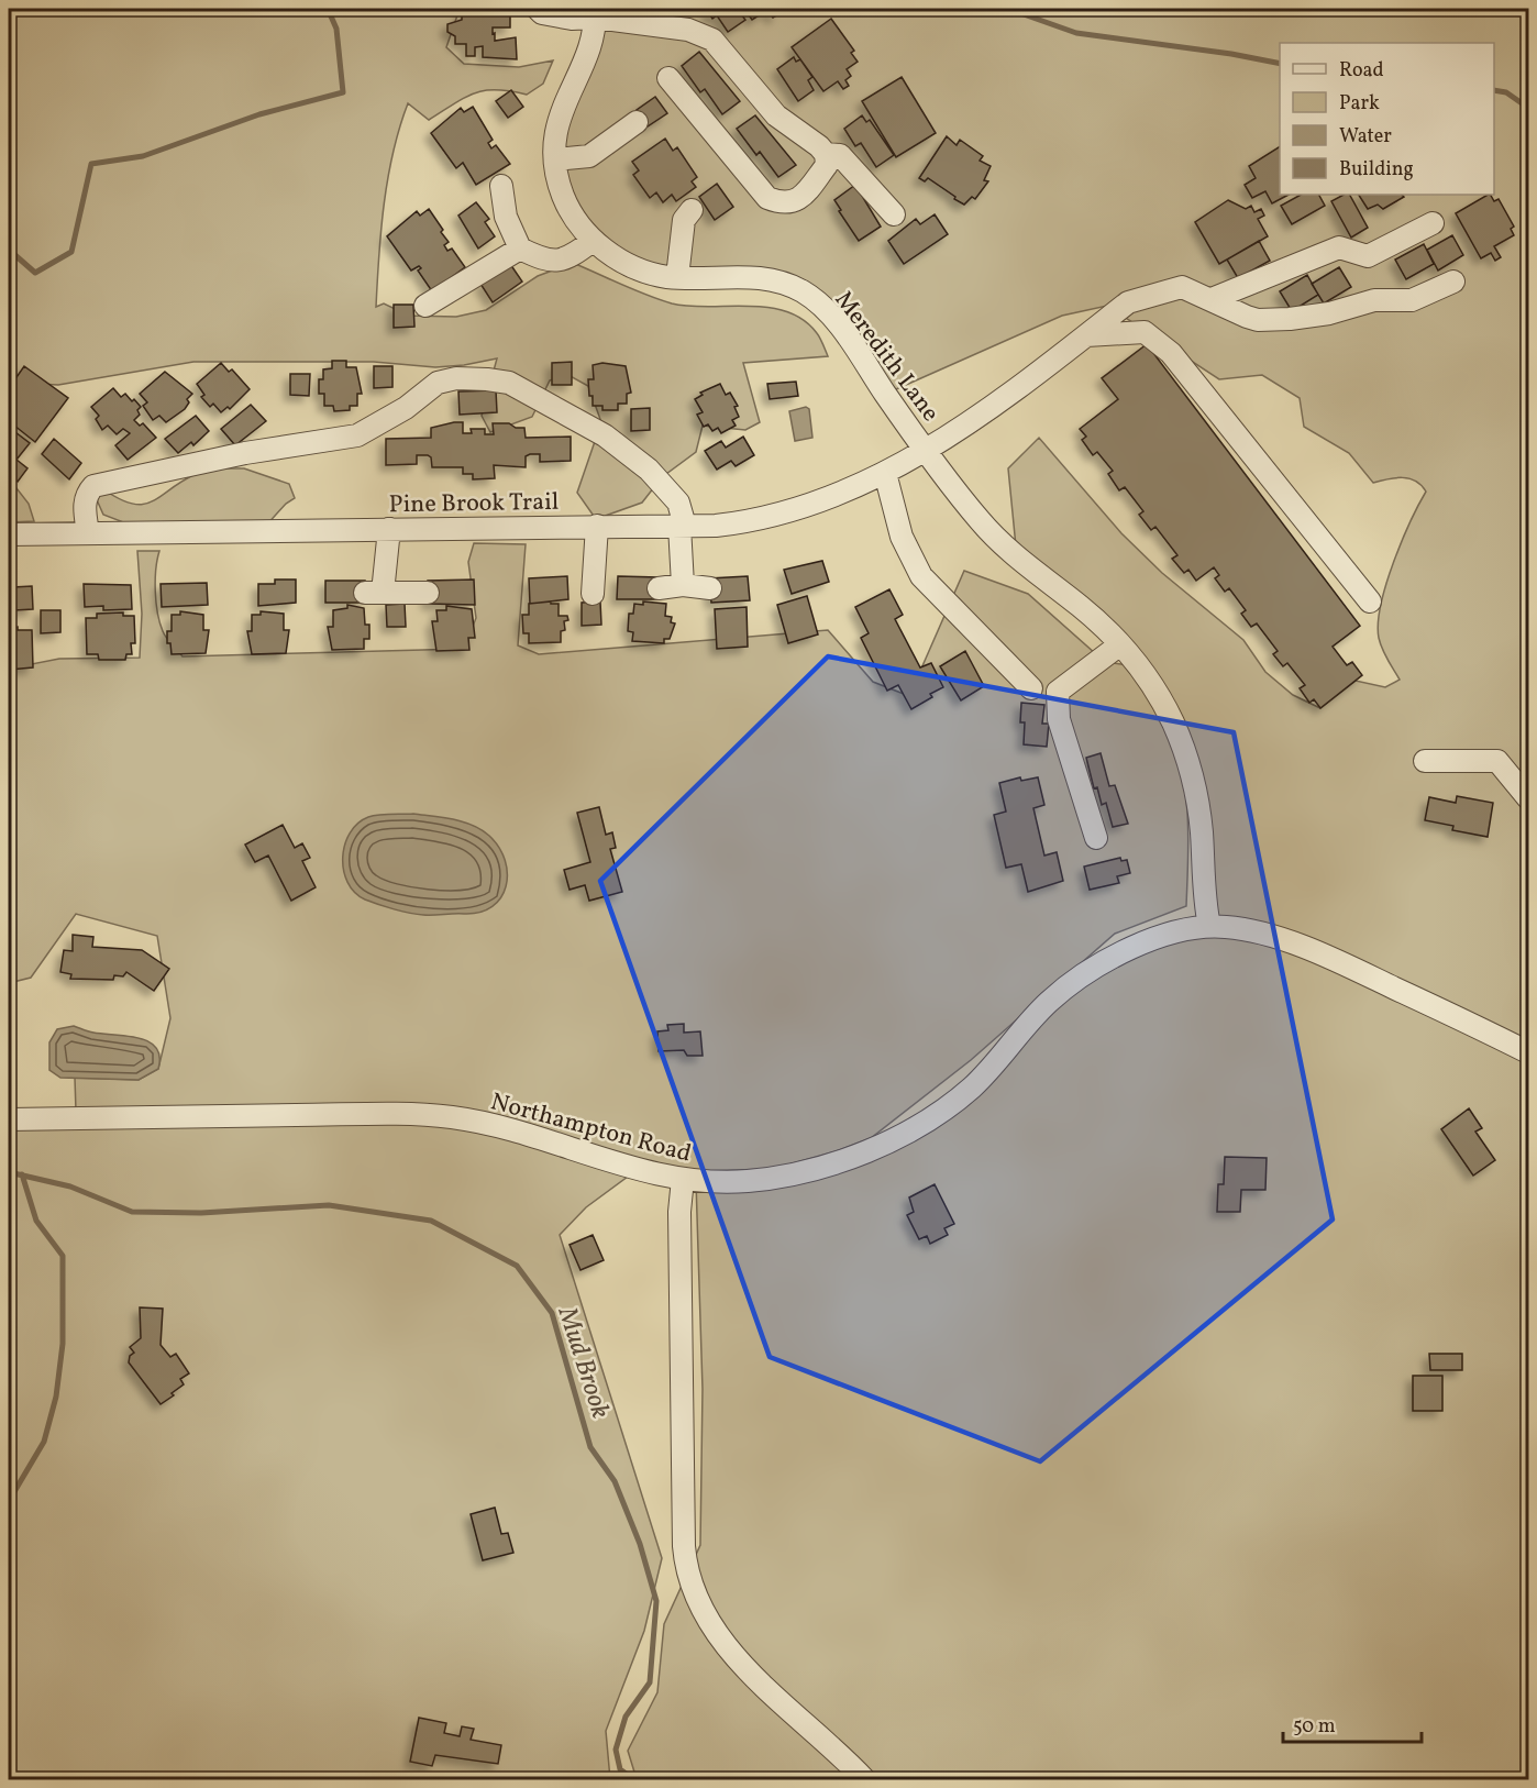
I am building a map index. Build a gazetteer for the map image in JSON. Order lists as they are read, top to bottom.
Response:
{
  "streets": {
    "street": ["Meredith Lane", "Pine Brook Trail", "Northampton Road"]
  },
  "crossings": [
    ["Meredith Lane", "Pine Brook Trail"],
    ["Meredith Lane", "Northampton Road"]
  ],
  "water": ["Mud Brook"],
  "legend": [
    "Road",
    "Park",
    "Water",
    "Building"
  ],
  "scale_bar": "50 m"
}
